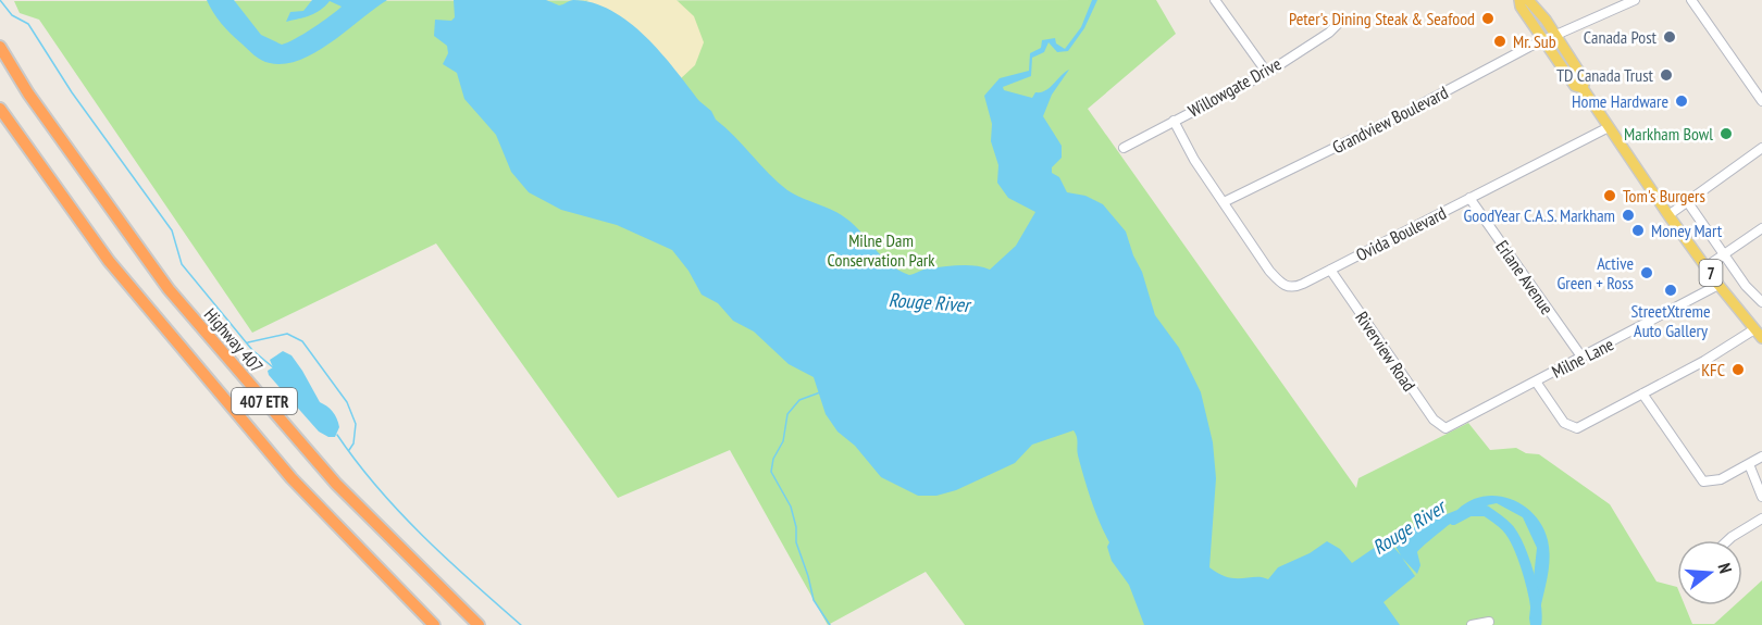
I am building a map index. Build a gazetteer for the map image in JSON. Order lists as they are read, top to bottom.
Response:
{
  "streets": {
    "highway": ["Highway 407", "407 ETR"],
    "main road": ["7"],
    "street": [
      "Willowgate Drive",
      "Grandview Boulevard",
      "Ovida Boulevard",
      "Erlane Avenue",
      "Riverview Road",
      "Milne Lane"
    ]
  },
  "crossings": [
    ["Willowgate Drive", "Ovida Boulevard"],
    ["Grandview Boulevard", "Ovida Boulevard"],
    ["Grandview Boulevard", "7"],
    ["Ovida Boulevard", "7"],
    ["Ovida Boulevard", "Erlane Avenue"],
    ["Ovida Boulevard", "Riverview Road"],
    ["7", "Milne Lane"],
    ["Erlane Avenue", "Milne Lane"],
    ["Riverview Road", "Milne Lane"]
  ],
  "water": ["Rouge River"],
  "parks": ["Milne Dam Conservation Park"],
  "places": [
    "Peter's Dining Steak & Seafood",
    "Canada Post",
    "Mr. Sub",
    "TD Canada Trust",
    "Home Hardware",
    "Markham Bowl",
    "Tom's Burgers",
    "GoodYear C.A.S. Markham",
    "Money Mart",
    "Active Green + Ross",
    "StreetXtreme Auto Gallery",
    "KFC"
  ],
  "north": "right"
}
